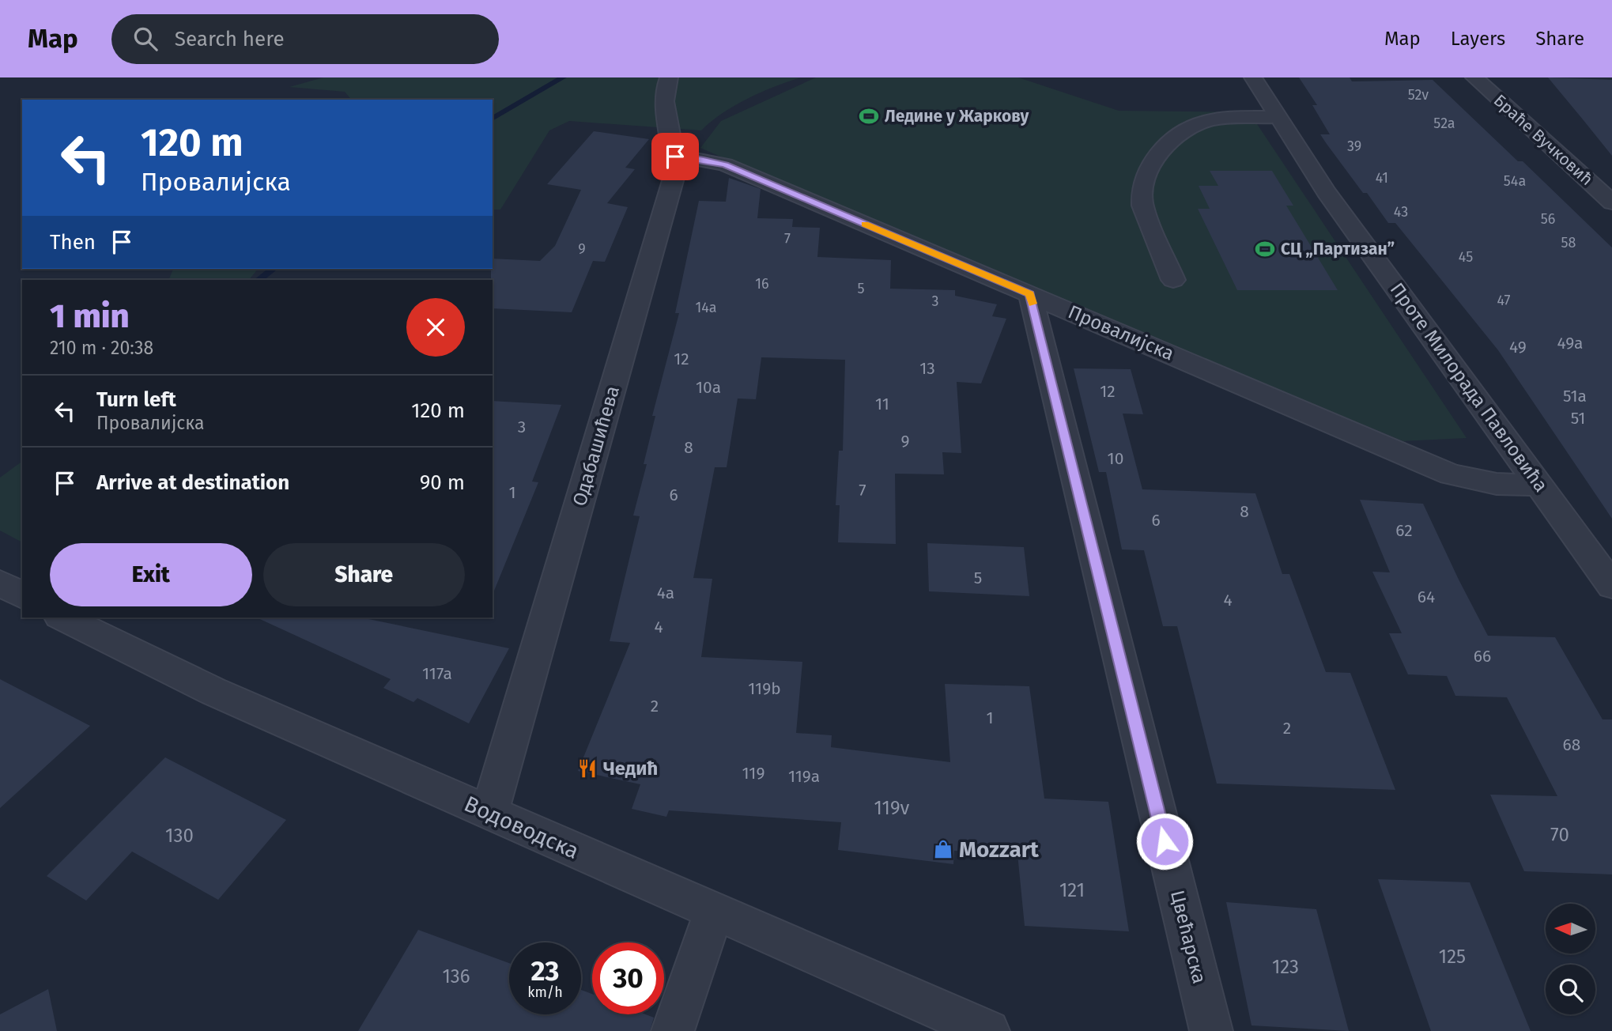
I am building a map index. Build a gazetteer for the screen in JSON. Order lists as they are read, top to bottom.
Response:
{
  "streets": {
    "street": [
      "Браће Вучковић",
      "Провалијска",
      "Проте Милорада Павловића",
      "Одабашићева",
      "Водоводска",
      "Цвећарска"
    ]
  },
  "crossings": [
    ["Провалијска", "Проте Милорада Павловића"],
    ["Провалијска", "Одабашићева"],
    ["Провалијска", "Цвећарска"],
    ["Одабашићева", "Водоводска"]
  ],
  "places": {
    "sports": ["Ледине у Жаркову", "СЦ „Партизан”"],
    "restaurant": ["Чедић"],
    "shop": ["Mozzart"]
  },
  "house_numbers": [
    "52v",
    "52a",
    "39",
    "41",
    "54a",
    "43",
    "56",
    "7",
    "58",
    "9",
    "45",
    "16",
    "5",
    "47",
    "3",
    "14a",
    "49a",
    "49",
    "12",
    "13",
    "10a",
    "12",
    "51a",
    "11",
    "51",
    "3",
    "9",
    "8",
    "10",
    "7",
    "1",
    "6",
    "8",
    "6",
    "62",
    "5",
    "4a",
    "64",
    "4",
    "4",
    "66",
    "117a",
    "119b",
    "2",
    "1",
    "2",
    "68",
    "119",
    "119a",
    "119v",
    "70",
    "130",
    "121",
    "125",
    "123",
    "136"
  ],
  "north": "left",
  "page": {
    "header": "Map",
    "search": "Search here",
    "nav": ["Map", "Layers", "Share"],
    "turn": ["120 m", "Провалијска"],
    "then": "Then",
    "heading": ["1 min", "210 m · 20:38"],
    "list": [
      {
        "name": "Turn left",
        "note": "Провалијска",
        "value": "120 m"
      },
      {
        "name": "Arrive at destination",
        "value": "90 m"
      }
    ],
    "buttons": ["Exit", "Share"],
    "speed": "23 km/h",
    "limit": "30"
  }
}
